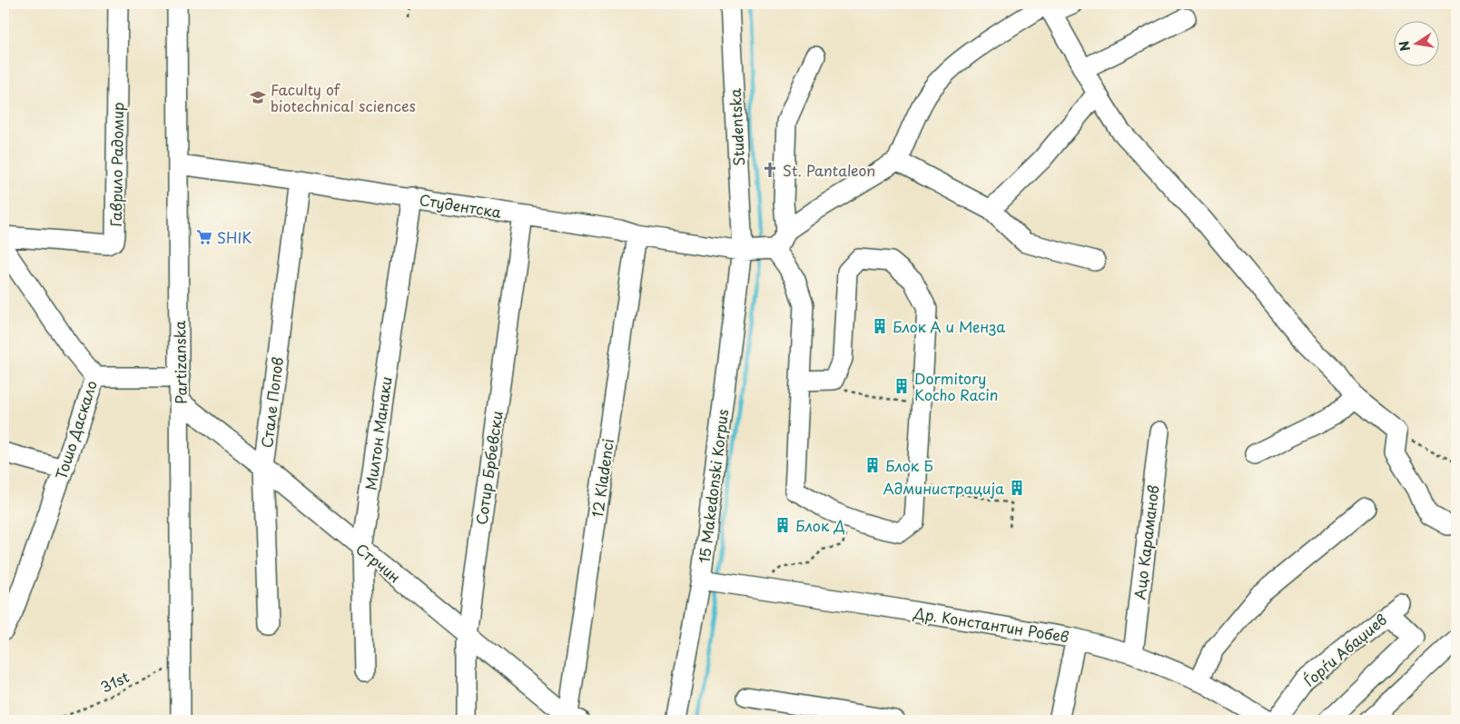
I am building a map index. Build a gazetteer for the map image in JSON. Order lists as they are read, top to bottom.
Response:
{
  "streets": {
    "street": [
      "Studentska",
      "Гаврило Радомир",
      "Студентска",
      "Partizanska",
      "Стале Попов",
      "Тошо Даскало",
      "Милтон Манаки",
      "Сотир Брбевски",
      "12 Kladenci",
      "15 Makedonski Korpus",
      "Ацо Караманов",
      "Стрчин",
      "Др. Константин Робев",
      "Ѓорѓи Абаџиев"
    ],
    "path": ["31st"]
  },
  "crossings": [
    ["Studentska", "Студентска"],
    ["Studentska", "15 Makedonski Korpus"],
    ["Студентска", "Partizanska"],
    ["Студентска", "Стале Попов"],
    ["Студентска", "Милтон Манаки"],
    ["Студентска", "Сотир Брбевски"],
    ["Студентска", "12 Kladenci"],
    ["Студентска", "15 Makedonski Korpus"],
    ["Partizanska", "Стрчин"],
    ["Partizanska", "31st"],
    ["Стале Попов", "Стрчин"],
    ["Милтон Манаки", "Стрчин"],
    ["Сотир Брбевски", "Стрчин"],
    ["12 Kladenci", "Стрчин"],
    ["15 Makedonski Korpus", "Др. Константин Робев"],
    ["Ацо Караманов", "Др. Константин Робев"]
  ],
  "places": {
    "school or university": ["Faculty of biotechnical sciences"],
    "church": ["St. Pantaleon"],
    "supermarket": ["SHIK"],
    "building": [
      "Блок А и Менза",
      "Dormitory Kocho Racin",
      "Блок Б",
      "Администрација",
      "Блок Д"
    ]
  },
  "north": "left"
}
